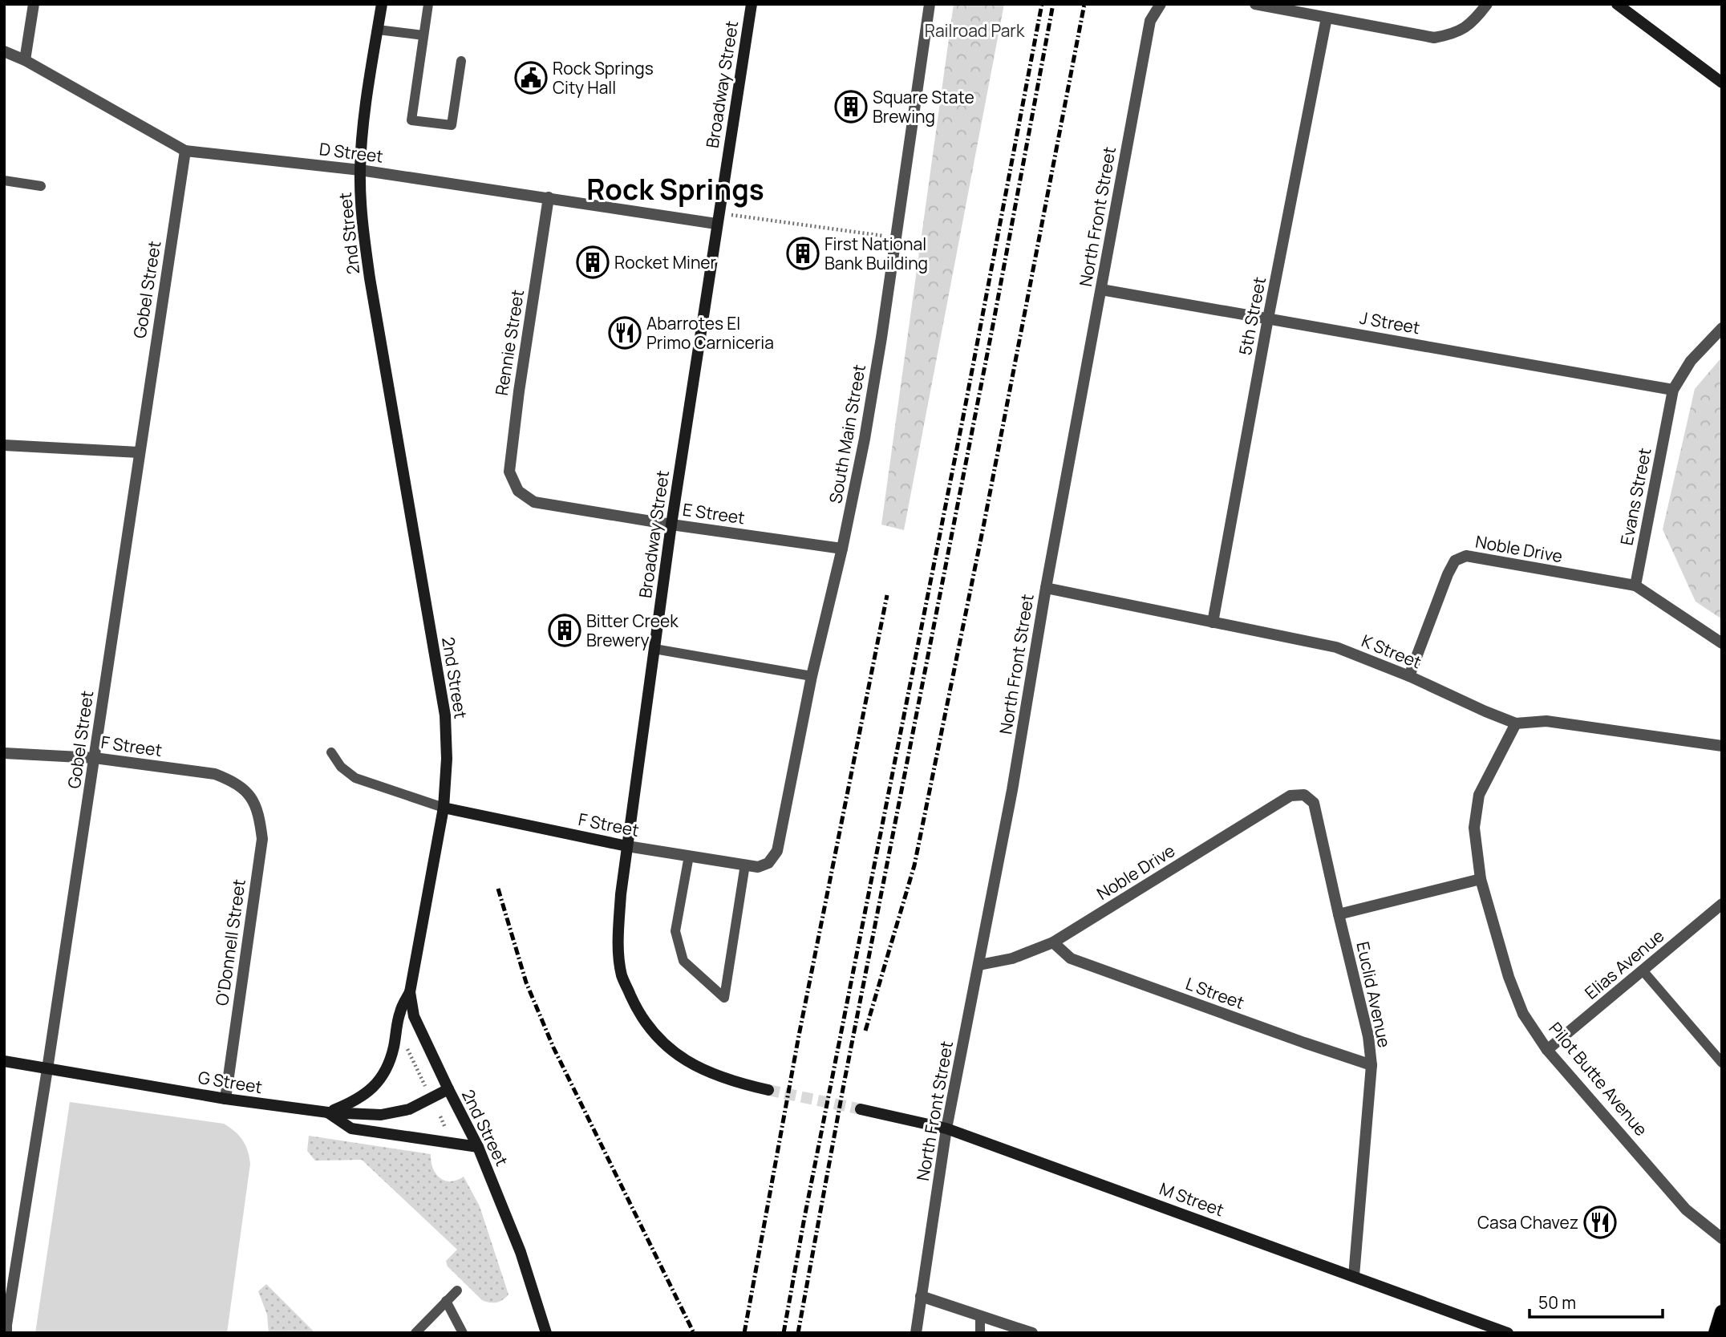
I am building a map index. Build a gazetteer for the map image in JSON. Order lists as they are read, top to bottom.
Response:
{
  "streets": {
    "street": [
      "Broadway Street",
      "D Street",
      "North Front Street",
      "2nd Street",
      "Gobel Street",
      "5th Street",
      "J Street",
      "Rennie Street",
      "South Main Street",
      "Evans Street",
      "E Street",
      "Noble Drive",
      "K Street",
      "F Street",
      "O'Donnell Street",
      "Elias Avenue",
      "L Street",
      "Euclid Avenue",
      "Pilot Butte Avenue",
      "G Street",
      "M Street"
    ]
  },
  "crossings": [
    ["Broadway Street", "D Street"],
    ["Broadway Street", "E Street"],
    ["Broadway Street", "F Street"],
    ["D Street", "2nd Street"],
    ["D Street", "Gobel Street"],
    ["D Street", "Rennie Street"],
    ["North Front Street", "J Street"],
    ["North Front Street", "Noble Drive"],
    ["North Front Street", "K Street"],
    ["North Front Street", "M Street"],
    ["2nd Street", "F Street"],
    ["2nd Street", "G Street"],
    ["Gobel Street", "F Street"],
    ["Gobel Street", "G Street"],
    ["5th Street", "J Street"],
    ["5th Street", "K Street"],
    ["J Street", "Evans Street"],
    ["Rennie Street", "E Street"],
    ["South Main Street", "E Street"],
    ["South Main Street", "F Street"],
    ["Evans Street", "Noble Drive"],
    ["Noble Drive", "K Street"],
    ["Noble Drive", "L Street"],
    ["Noble Drive", "Euclid Avenue"],
    ["K Street", "Pilot Butte Avenue"],
    ["F Street", "O'Donnell Street"],
    ["O'Donnell Street", "G Street"],
    ["Elias Avenue", "Pilot Butte Avenue"],
    ["L Street", "Euclid Avenue"],
    ["Euclid Avenue", "M Street"]
  ],
  "districts": ["Rock Springs"],
  "parks": ["Railroad Park"],
  "places": {
    "public building": ["Rock Springs City Hall"],
    "building": [
      "Square State Brewing",
      "First National Bank Building",
      "Rocket Miner",
      "Bitter Creek Brewery"
    ],
    "restaurant": ["Abarrotes El Primo Carniceria", "Casa Chavez"]
  },
  "scale_bar": "50 m"
}
